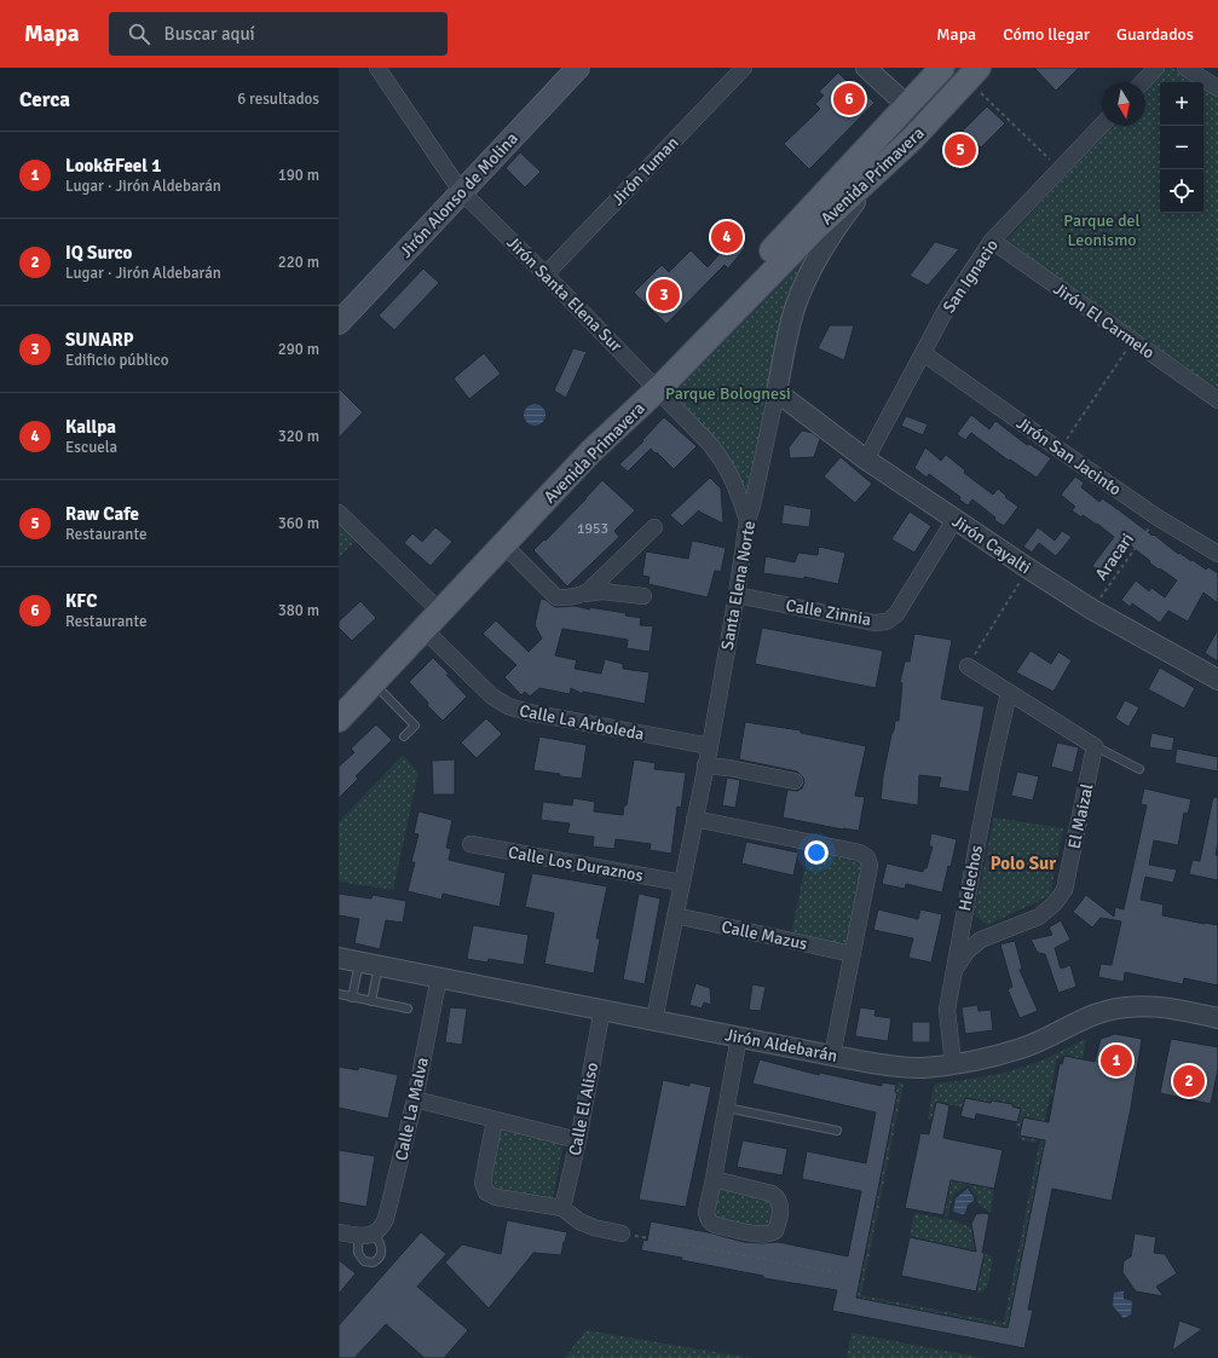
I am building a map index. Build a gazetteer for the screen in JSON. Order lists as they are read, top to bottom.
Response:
{
  "streets": {
    "main road": ["Avenida Primavera", "Jirón Alonso de Molina"],
    "street": [
      "Jirón Tuman",
      "San Ignacio",
      "Jirón Santa Elena Sur",
      "Jirón El Carmelo",
      "Jirón San Jacinto",
      "Jirón Cayalti",
      "Santa Elena Norte",
      "Calle Zinnia",
      "Calle La Arboleda",
      "El Maizal",
      "Calle Los Duraznos",
      "Helechos",
      "Calle Mazus",
      "Jirón Aldebarán",
      "Calle La Malva",
      "Calle El Aliso"
    ],
    "path": ["Aracari"]
  },
  "crossings": [
    ["Jirón Tuman", "Jirón Santa Elena Sur"],
    ["Avenida Primavera", "Jirón Santa Elena Sur"],
    ["Avenida Primavera", "Santa Elena Norte"],
    ["Avenida Primavera", "Calle La Arboleda"],
    ["Jirón Alonso de Molina", "Jirón Santa Elena Sur"],
    ["San Ignacio", "Jirón El Carmelo"],
    ["San Ignacio", "Jirón San Jacinto"],
    ["San Ignacio", "Jirón Cayalti"],
    ["Jirón Santa Elena Sur", "Santa Elena Norte"],
    ["Jirón San Jacinto", "Aracari"],
    ["Jirón Cayalti", "Aracari"],
    ["Jirón Cayalti", "Santa Elena Norte"],
    ["Jirón Cayalti", "Calle Zinnia"],
    ["Santa Elena Norte", "Calle Zinnia"],
    ["Santa Elena Norte", "Calle La Arboleda"],
    ["Santa Elena Norte", "Calle Los Duraznos"],
    ["Santa Elena Norte", "Calle Mazus"],
    ["Santa Elena Norte", "Jirón Aldebarán"],
    ["El Maizal", "Helechos"],
    ["Helechos", "Jirón Aldebarán"],
    ["Jirón Aldebarán", "Calle La Malva"],
    ["Jirón Aldebarán", "Calle El Aliso"]
  ],
  "districts": ["Polo Sur"],
  "parks": ["Parque del Leonismo", "Parque Bolognesi"],
  "house_numbers": ["1953"],
  "north": "bottom",
  "page": {
    "header": "Mapa",
    "search": "Buscar aquí",
    "nav": ["Mapa", "Cómo llegar", "Guardados"],
    "heading": ["Cerca", "6 resultados"],
    "pins": [
      "6",
      "5",
      "4",
      "3",
      "1",
      "2"
    ],
    "map_buttons": ["+", "−"],
    "list": [
      {
        "mark": "1",
        "name": "Look&Feel 1",
        "note": "Lugar · Jirón Aldebarán",
        "value": "190 m"
      },
      {
        "mark": "2",
        "name": "IQ Surco",
        "note": "Lugar · Jirón Aldebarán",
        "value": "220 m"
      },
      {
        "mark": "3",
        "name": "SUNARP",
        "note": "Edificio público",
        "value": "290 m"
      },
      {
        "mark": "4",
        "name": "Kallpa",
        "note": "Escuela",
        "value": "320 m"
      },
      {
        "mark": "5",
        "name": "Raw Cafe",
        "note": "Restaurante",
        "value": "360 m"
      },
      {
        "mark": "6",
        "name": "KFC",
        "note": "Restaurante",
        "value": "380 m"
      }
    ]
  }
}
